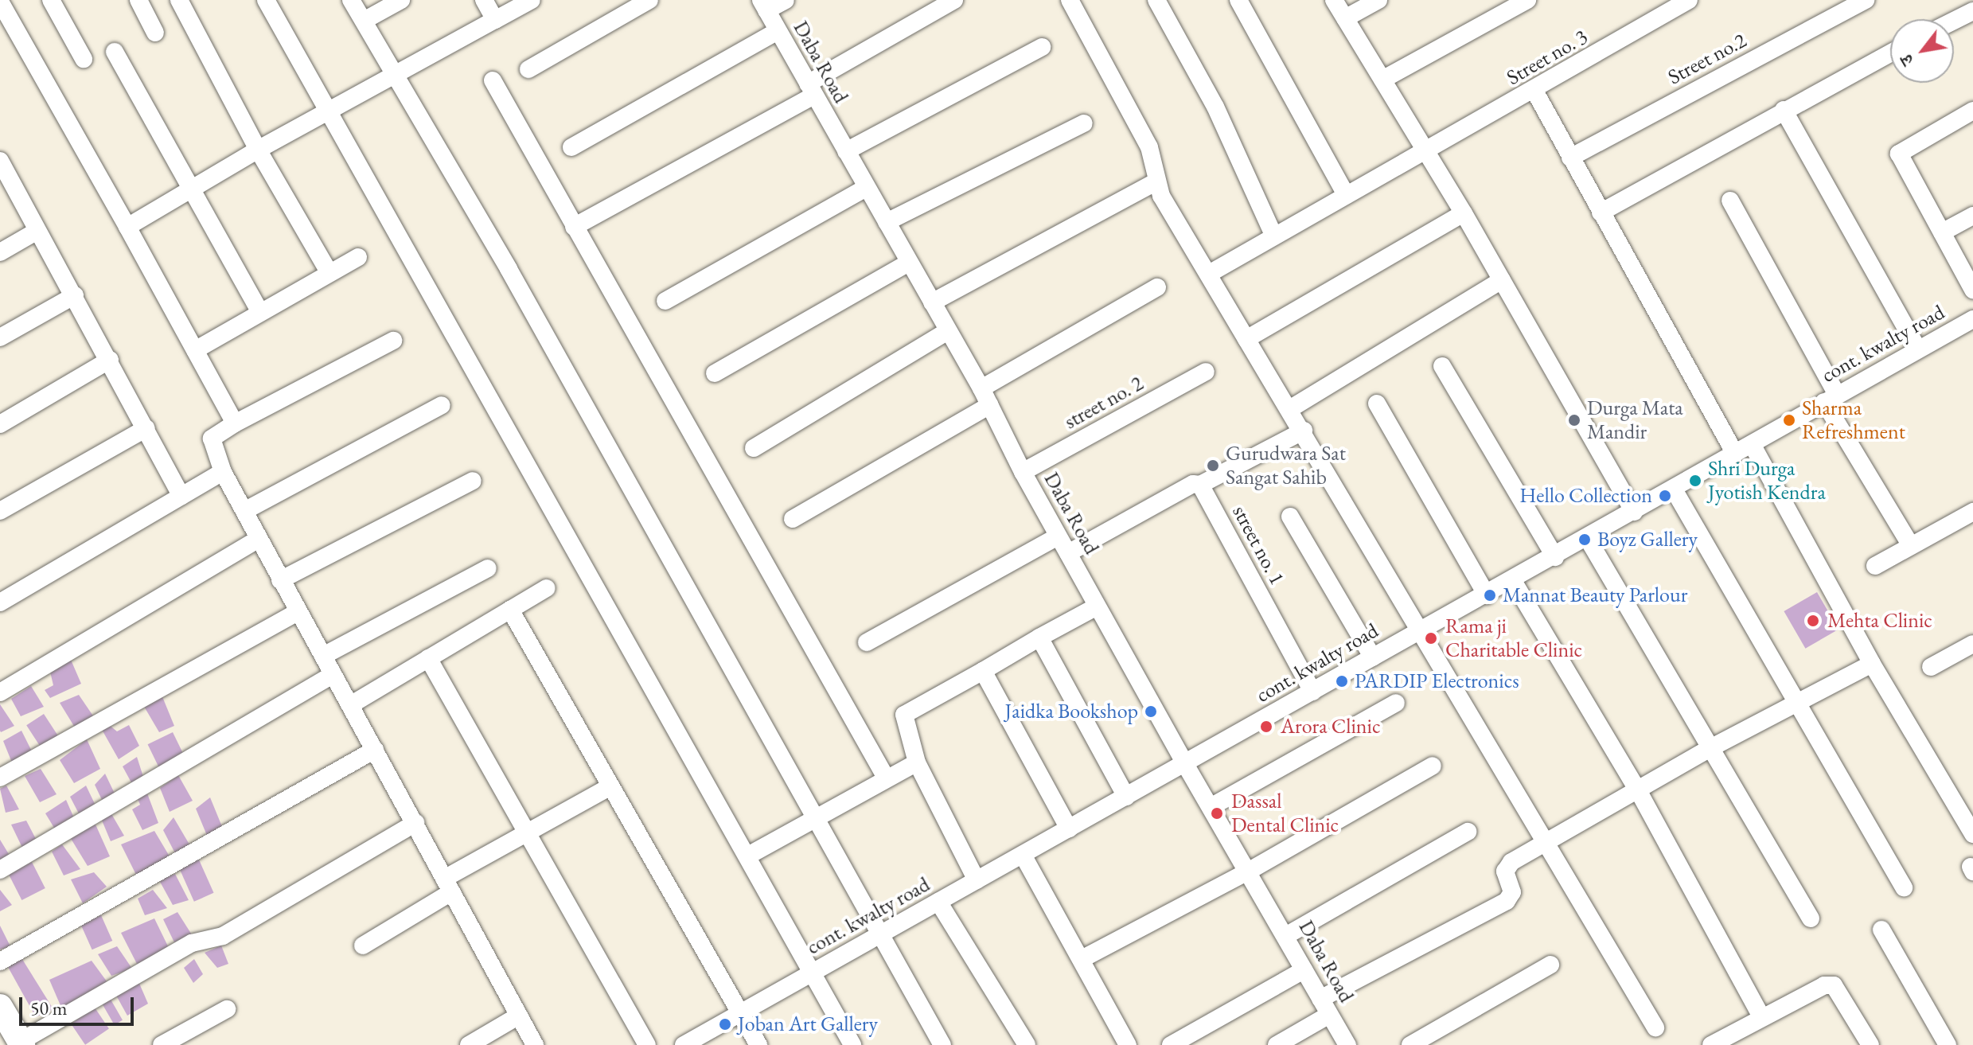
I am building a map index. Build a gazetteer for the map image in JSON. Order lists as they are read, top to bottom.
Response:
{
  "streets": {
    "street": [
      "Street no. 3",
      "Street no.2",
      "Daba Road",
      "cont. kwalty road",
      "street no. 2",
      "street no. 1"
    ]
  },
  "crossings": [
    ["Daba Road", "cont. kwalty road"],
    ["Daba Road", "street no. 2"],
    ["cont. kwalty road", "street no. 1"]
  ],
  "places": [
    "Durga Mata Mandir",
    "Sharma Refreshment",
    "Gurudwara Sat Sangat Sahib",
    "Shri Durga Jyotish Kendra",
    "Hello Collection",
    "Boyz Gallery",
    "Mannat Beauty Parlour",
    "Mehta Clinic",
    "Rama ji Charitable Clinic",
    "PARDIP Electronics",
    "Jaidka Bookshop",
    "Arora Clinic",
    "Dassal Dental Clinic",
    "Joban Art Gallery"
  ],
  "scale_bar": "50 m",
  "north": "bottom left"
}
